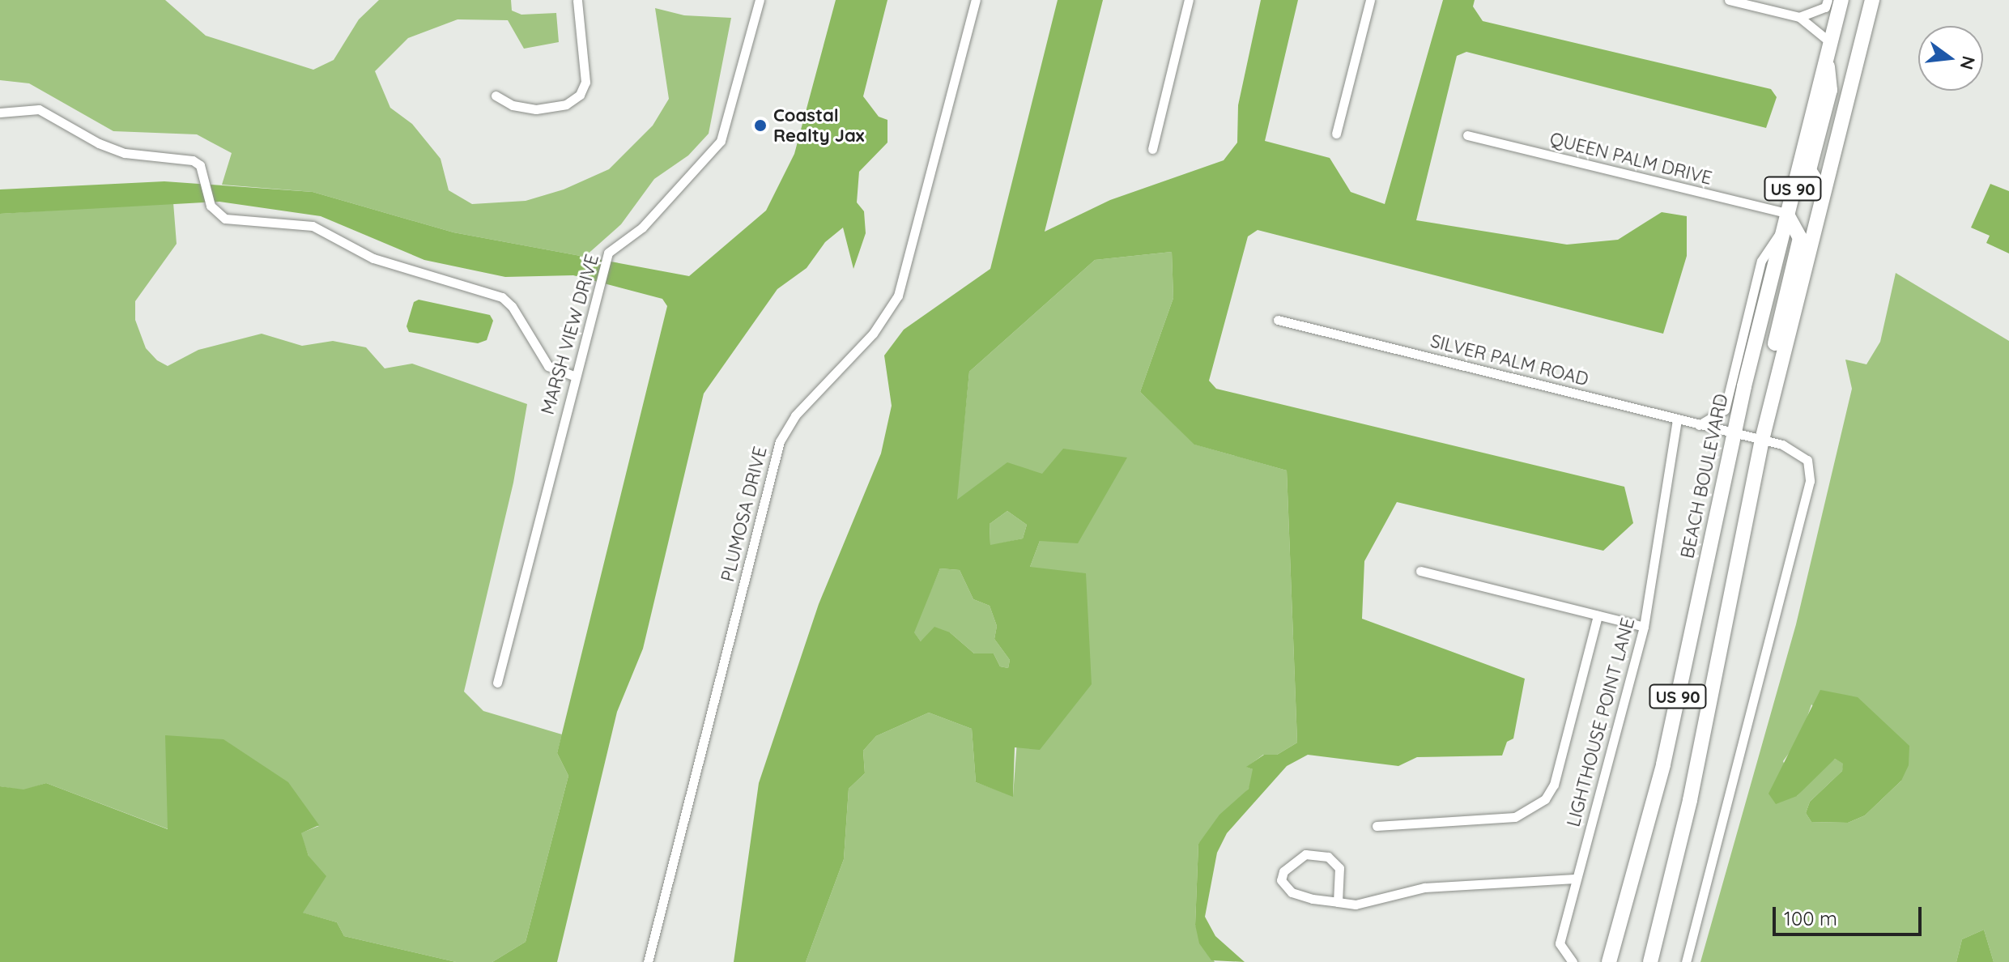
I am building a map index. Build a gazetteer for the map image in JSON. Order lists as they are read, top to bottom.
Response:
{
  "streets": {
    "highway": ["US 90", "BEACH BOULEVARD"],
    "street": [
      "QUEEN PALM DRIVE",
      "MARSH VIEW DRIVE",
      "SILVER PALM ROAD",
      "PLUMOSA DRIVE",
      "LIGHTHOUSE POINT LANE"
    ]
  },
  "crossings": [
    ["QUEEN PALM DRIVE", "BEACH BOULEVARD"],
    ["US 90", "SILVER PALM ROAD"],
    ["SILVER PALM ROAD", "BEACH BOULEVARD"],
    ["SILVER PALM ROAD", "LIGHTHOUSE POINT LANE"]
  ],
  "places": ["Coastal Realty Jax"],
  "scale_bar": "100 m",
  "north": "right"
}
